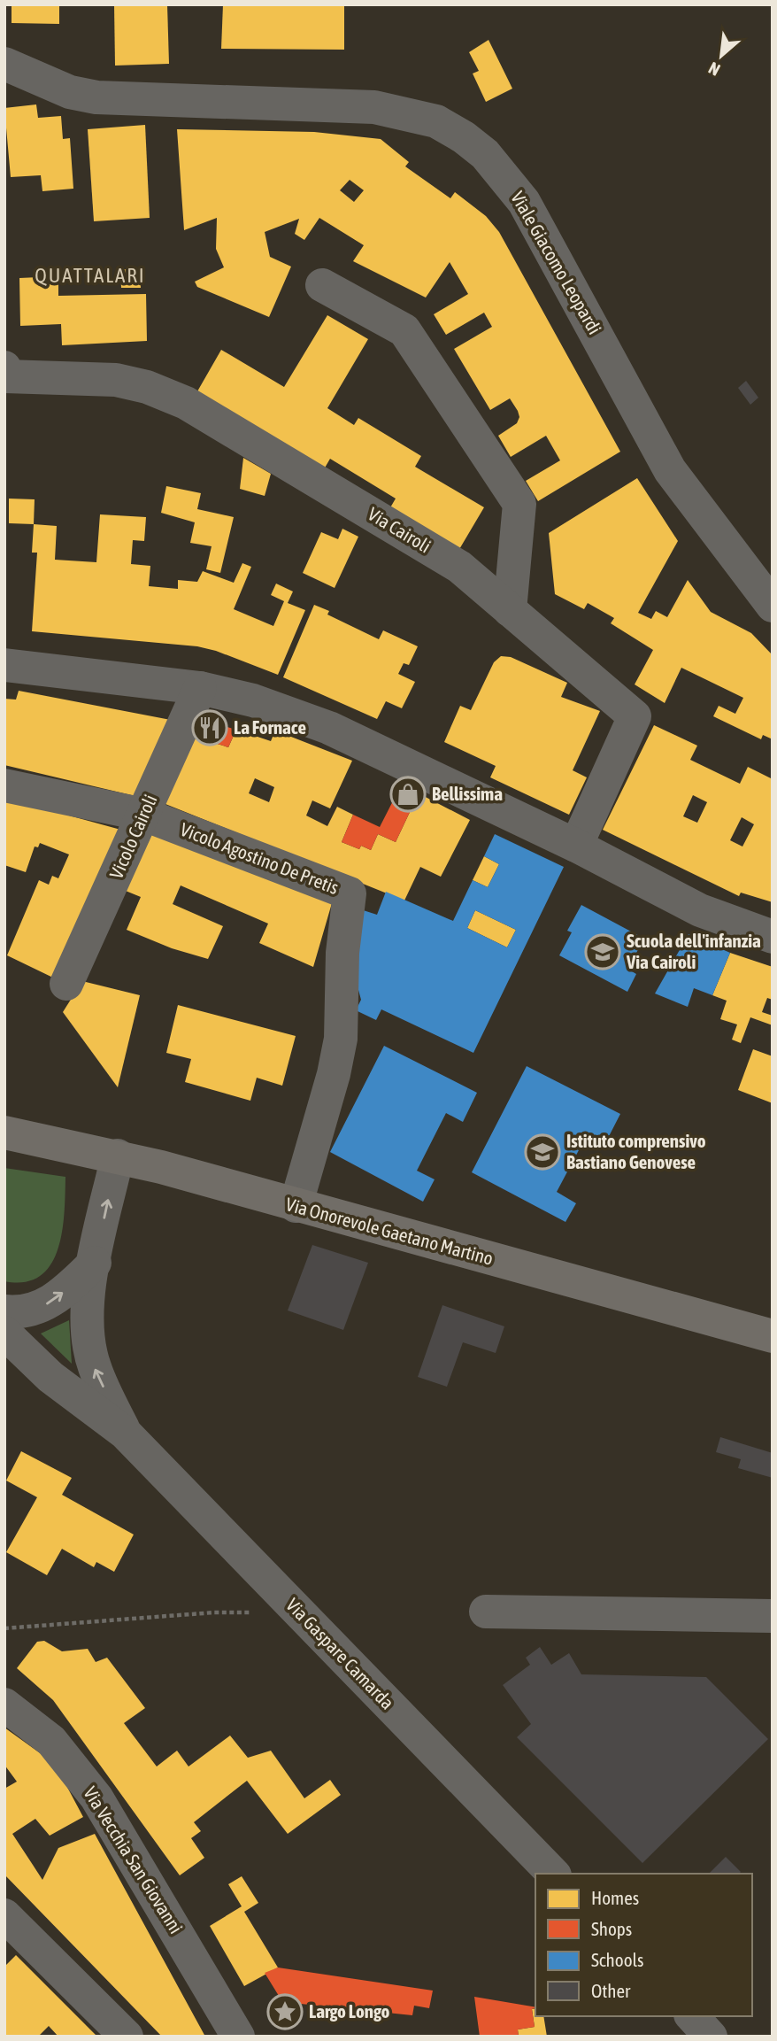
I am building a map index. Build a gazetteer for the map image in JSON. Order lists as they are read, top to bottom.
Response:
{
  "streets": {
    "main road": ["Via Onorevole Gaetano Martino"],
    "street": [
      "Viale Giacomo Leopardi",
      "Via Cairoli",
      "Vicolo Cairoli",
      "Vicolo Agostino De Pretis",
      "Via Gaspare Camarda",
      "Via Vecchia San Giovanni"
    ]
  },
  "crossings": [
    ["Vicolo Cairoli", "Vicolo Agostino De Pretis"],
    ["Vicolo Agostino De Pretis", "Via Onorevole Gaetano Martino"],
    ["Via Onorevole Gaetano Martino", "Via Gaspare Camarda"]
  ],
  "districts": ["QUATTALARI"],
  "places": {
    "restaurant": ["La Fornace"],
    "shop": ["Bellissima"],
    "school or university": ["Scuola dell'infanzia Via Cairoli", "Istituto comprensivo Bastiano Genovese"],
    "place": ["Largo Longo"]
  },
  "legend": [
    "Homes",
    "Shops",
    "Schools",
    "Other"
  ],
  "north": "bottom left"
}
